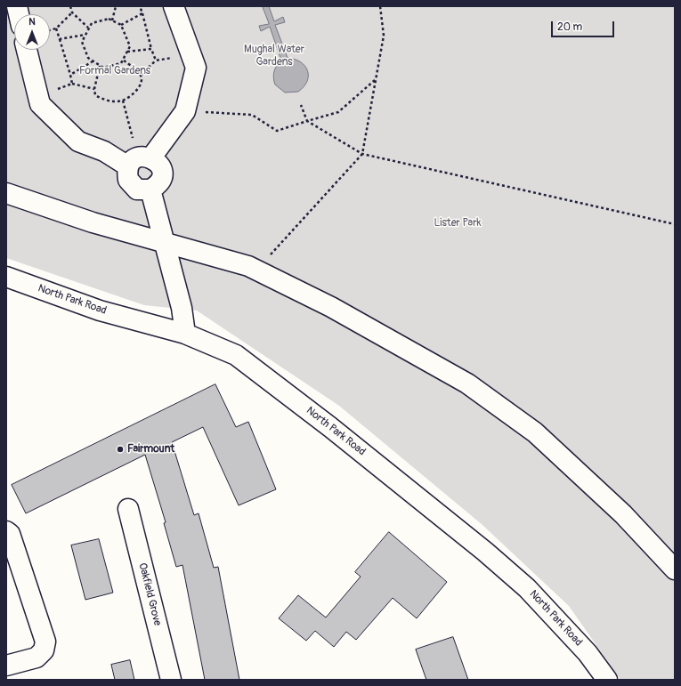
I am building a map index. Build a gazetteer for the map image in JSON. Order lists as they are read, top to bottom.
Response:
{
  "streets": {
    "street": ["North Park Road", "Oakfield Grove"]
  },
  "parks": ["Mughal Water Gardens", "Formal Gardens", "Lister Park"],
  "places": ["Fairmount"],
  "scale_bar": "20 m",
  "north": "top"
}
